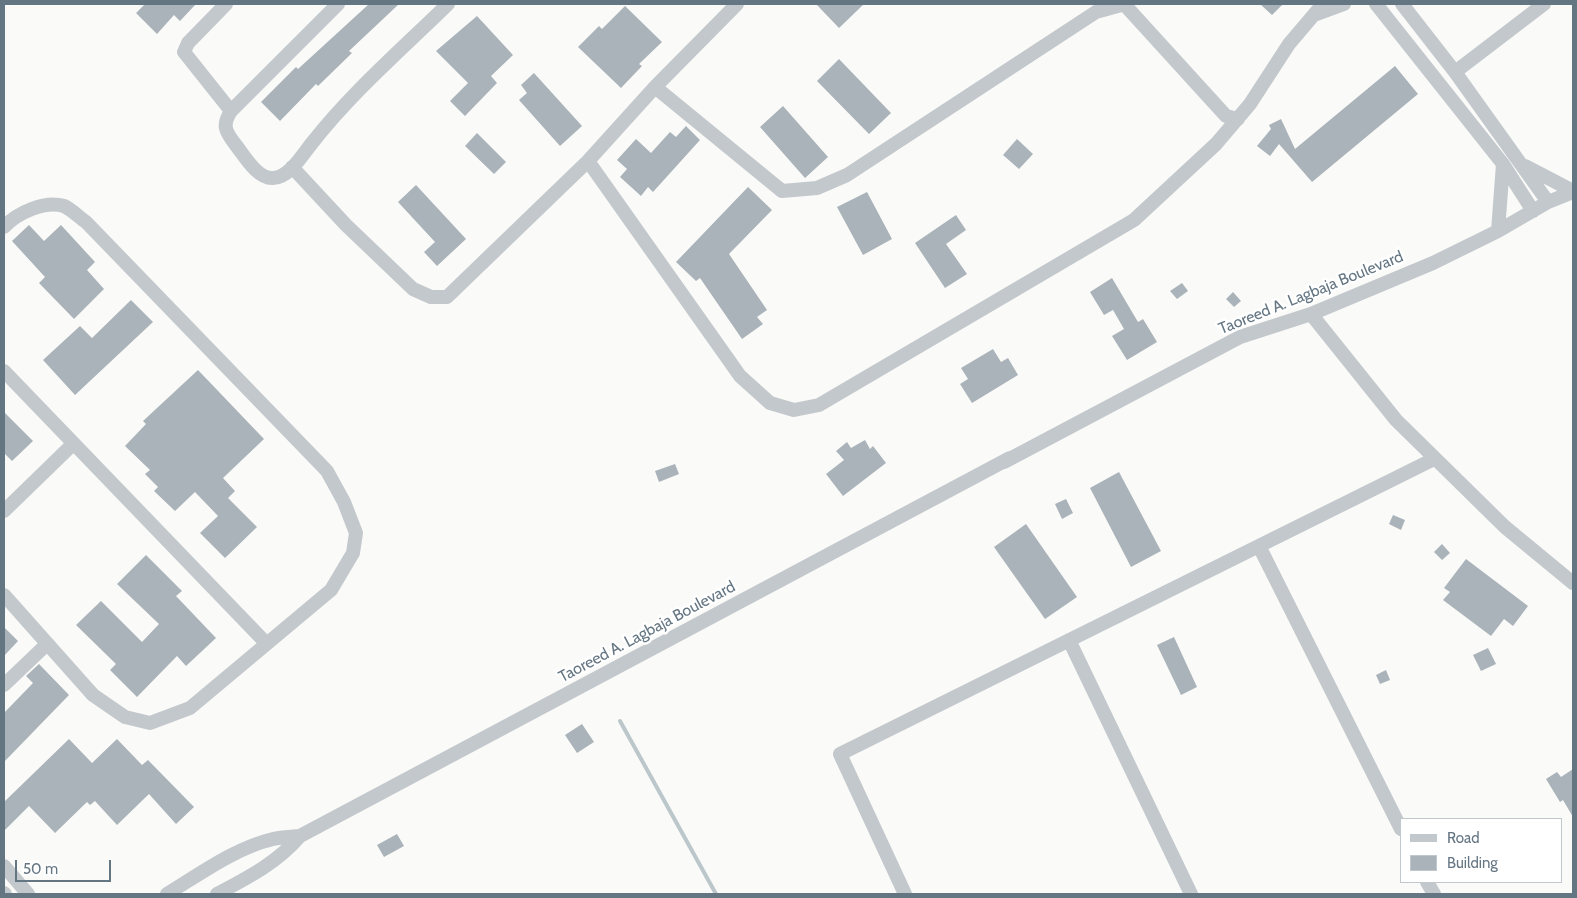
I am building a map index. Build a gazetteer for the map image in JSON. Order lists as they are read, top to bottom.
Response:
{
  "streets": {
    "street": ["Taoreed A. Lagbaja Boulevard"]
  },
  "legend": ["Road", "Building"],
  "scale_bar": "50 m"
}
